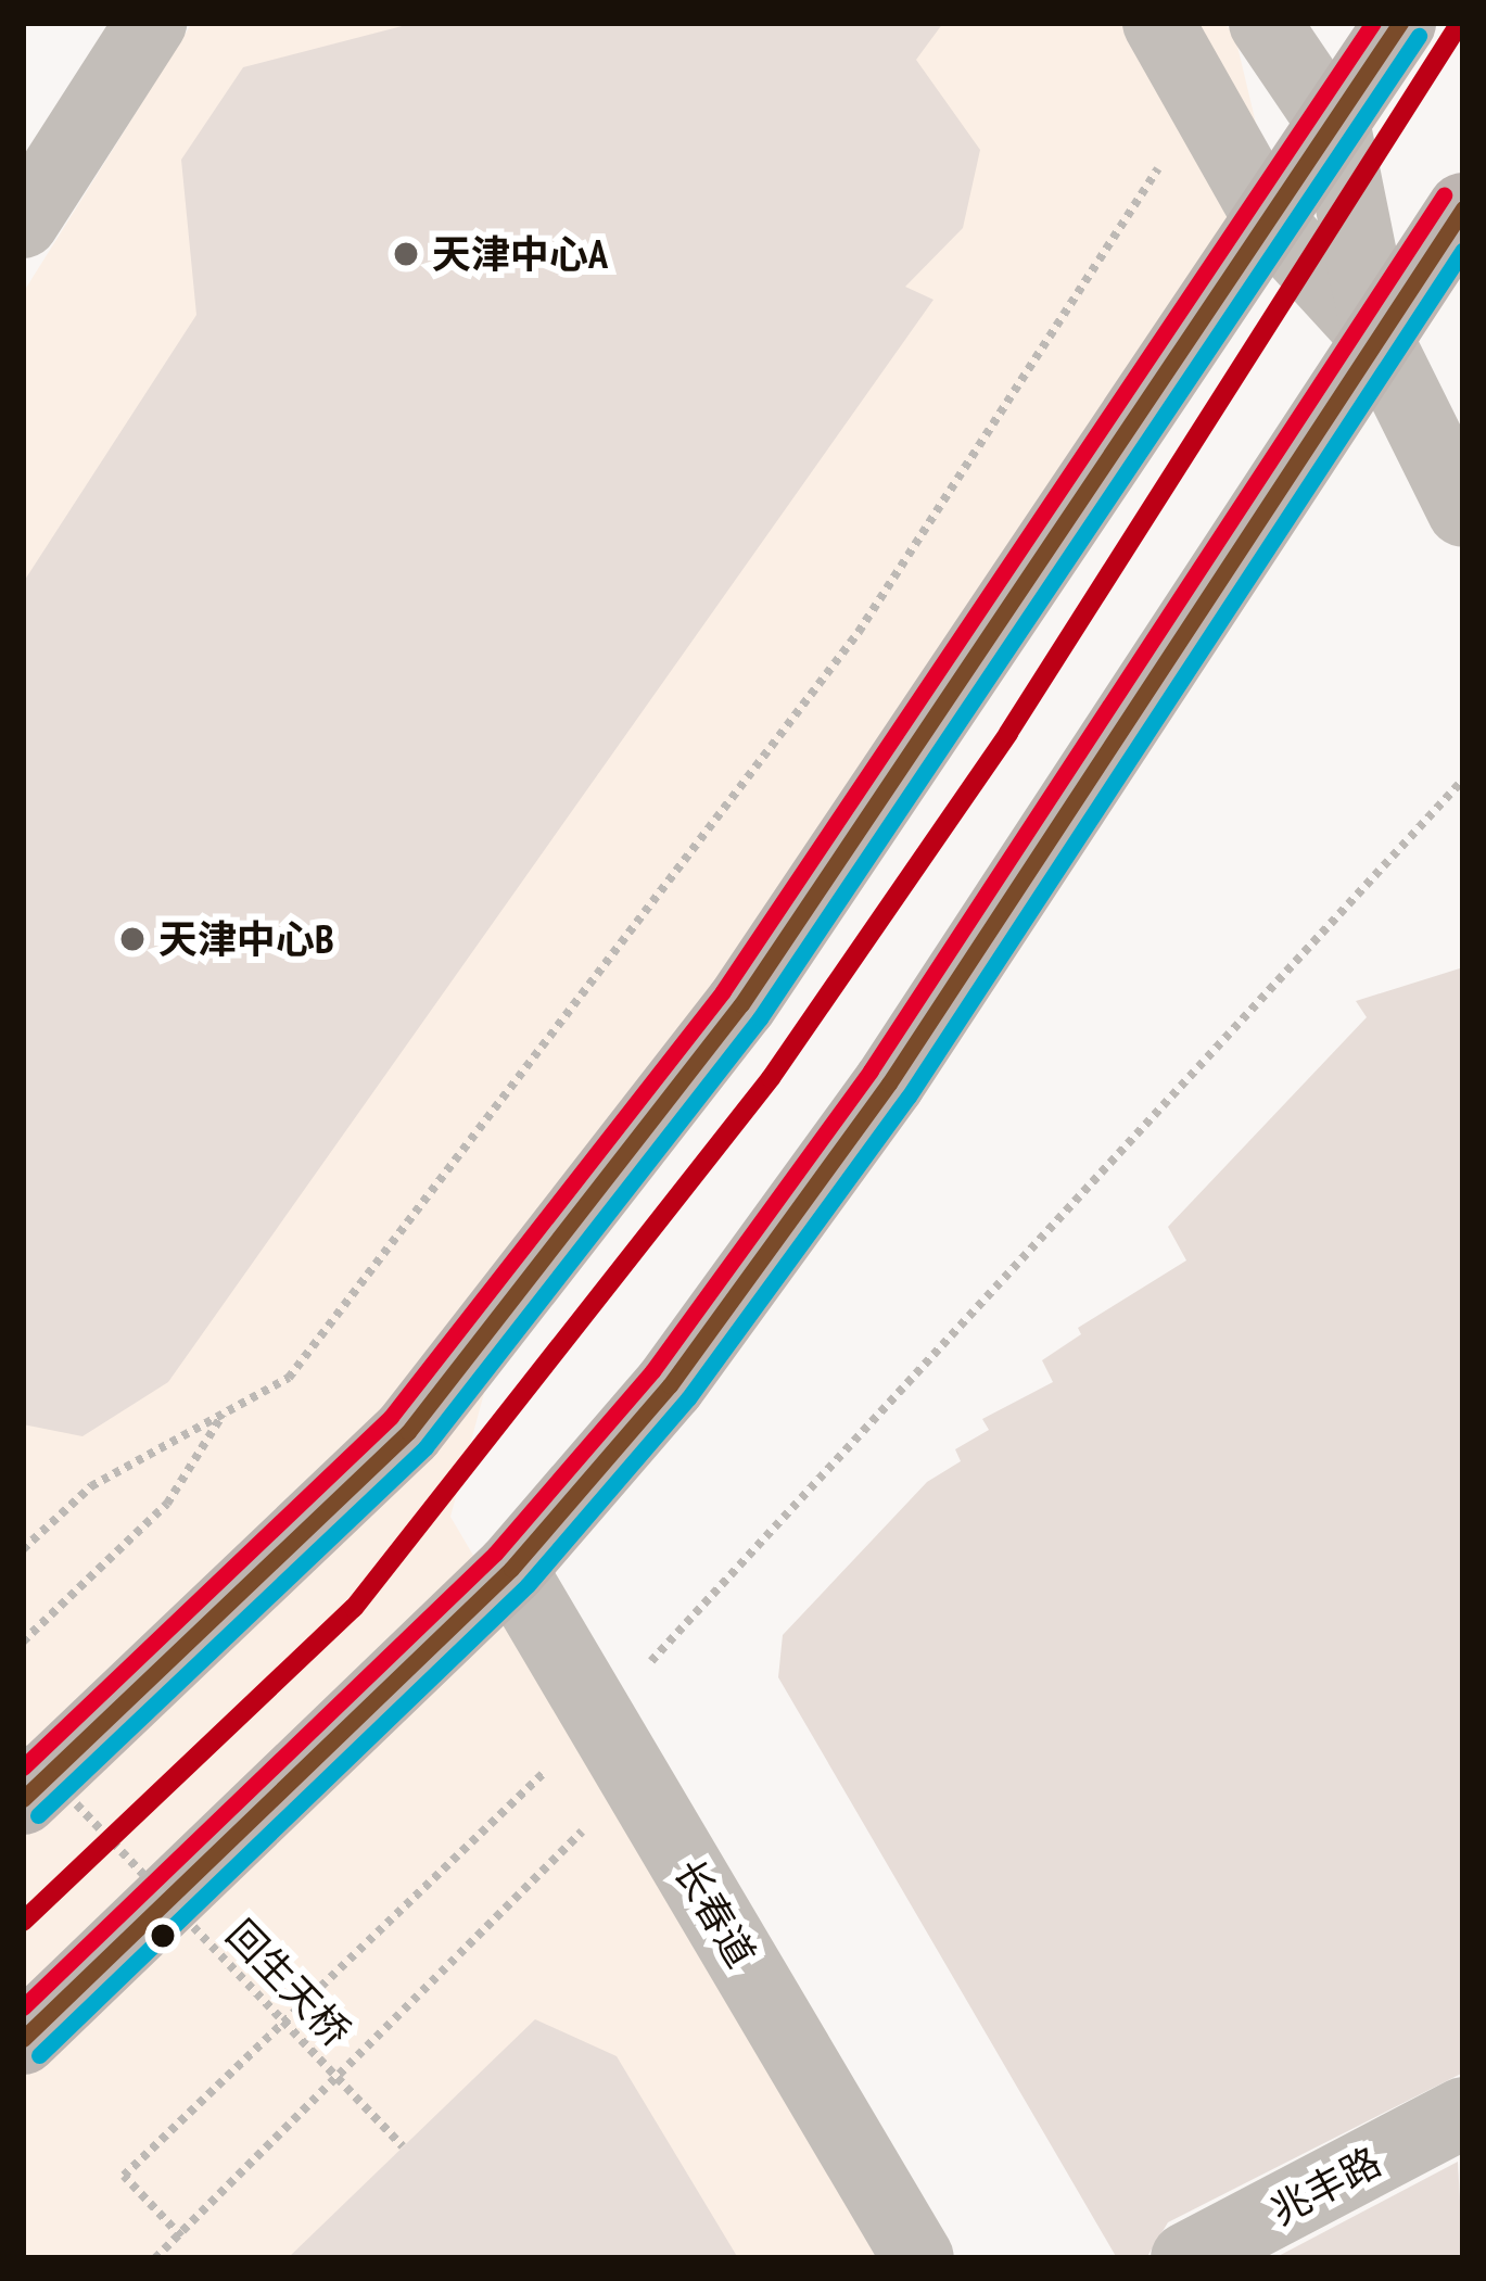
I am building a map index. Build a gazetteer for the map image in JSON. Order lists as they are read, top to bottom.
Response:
{
  "streets": {
    "street": ["长春道", "兆丰路"],
    "path": ["回生天桥"]
  },
  "places": ["天津中心A", "天津中心B"]
}
